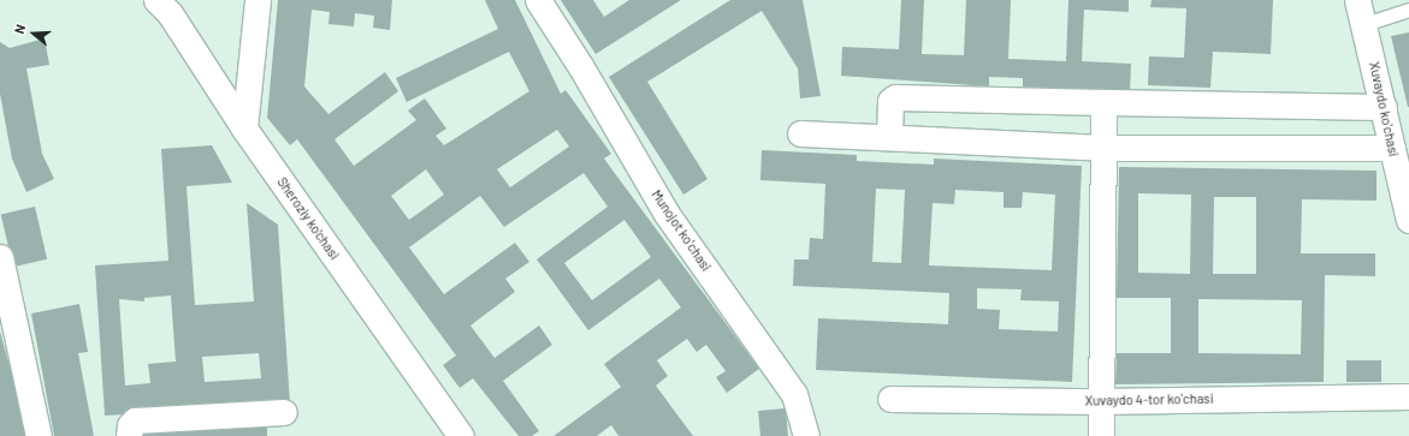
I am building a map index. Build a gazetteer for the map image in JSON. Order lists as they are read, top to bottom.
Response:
{
  "streets": {
    "street": [
      "Xuvaydo koʻchasi",
      "Sheroziy ko'chasi",
      "Munojot koʻchasi",
      "Xuvaydo 4-tor koʻchasi"
    ]
  },
  "north": "left"
}
